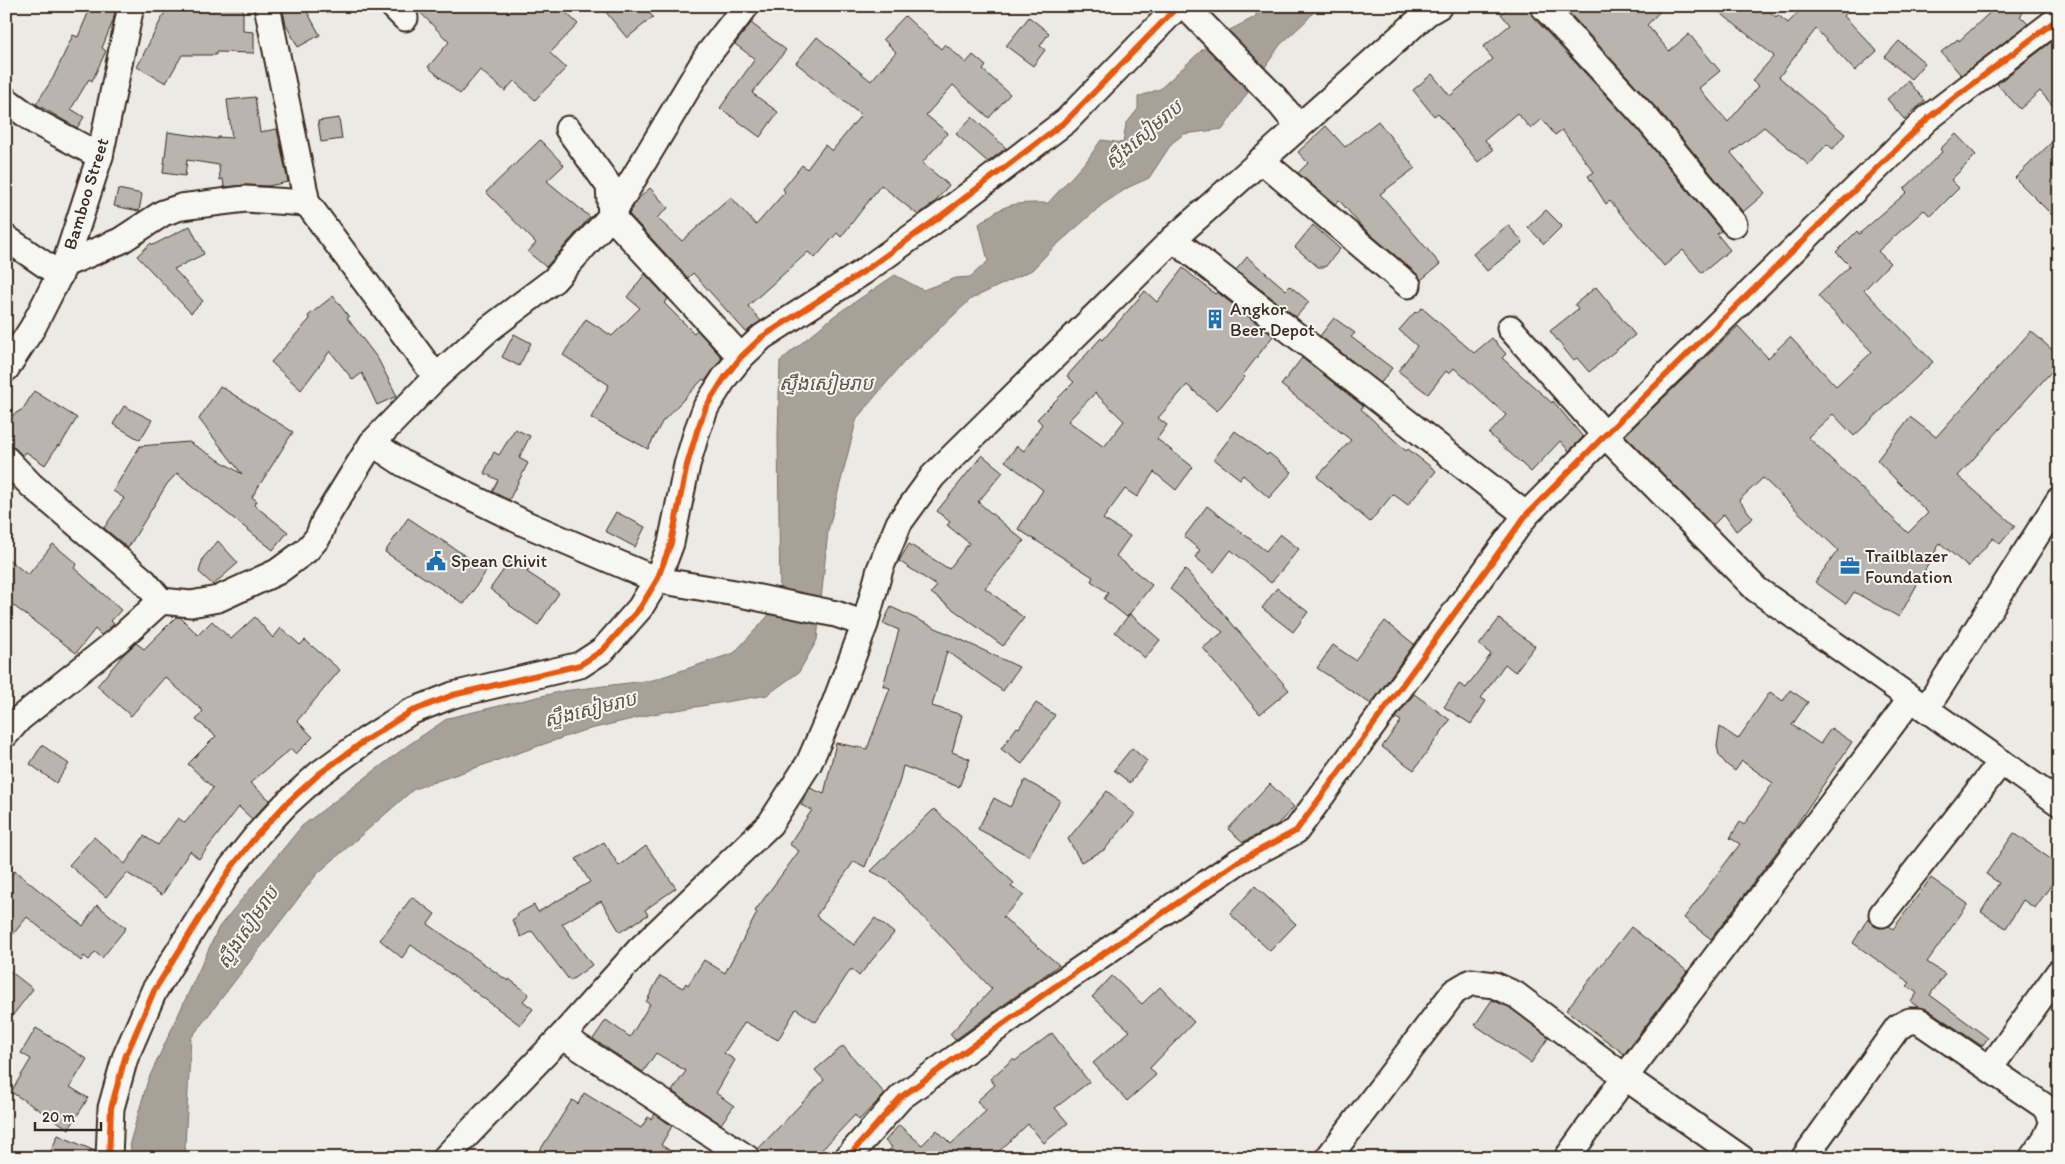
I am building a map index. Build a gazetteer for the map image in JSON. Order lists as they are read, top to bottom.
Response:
{
  "streets": {
    "street": ["Bamboo Street"]
  },
  "water": ["ស្ទឹងសៀមរាប"],
  "places": {
    "building": ["Angkor Beer Depot"],
    "public building": ["Spean Chivit"],
    "office": ["Trailblazer Foundation"]
  },
  "scale_bar": "20 m"
}
